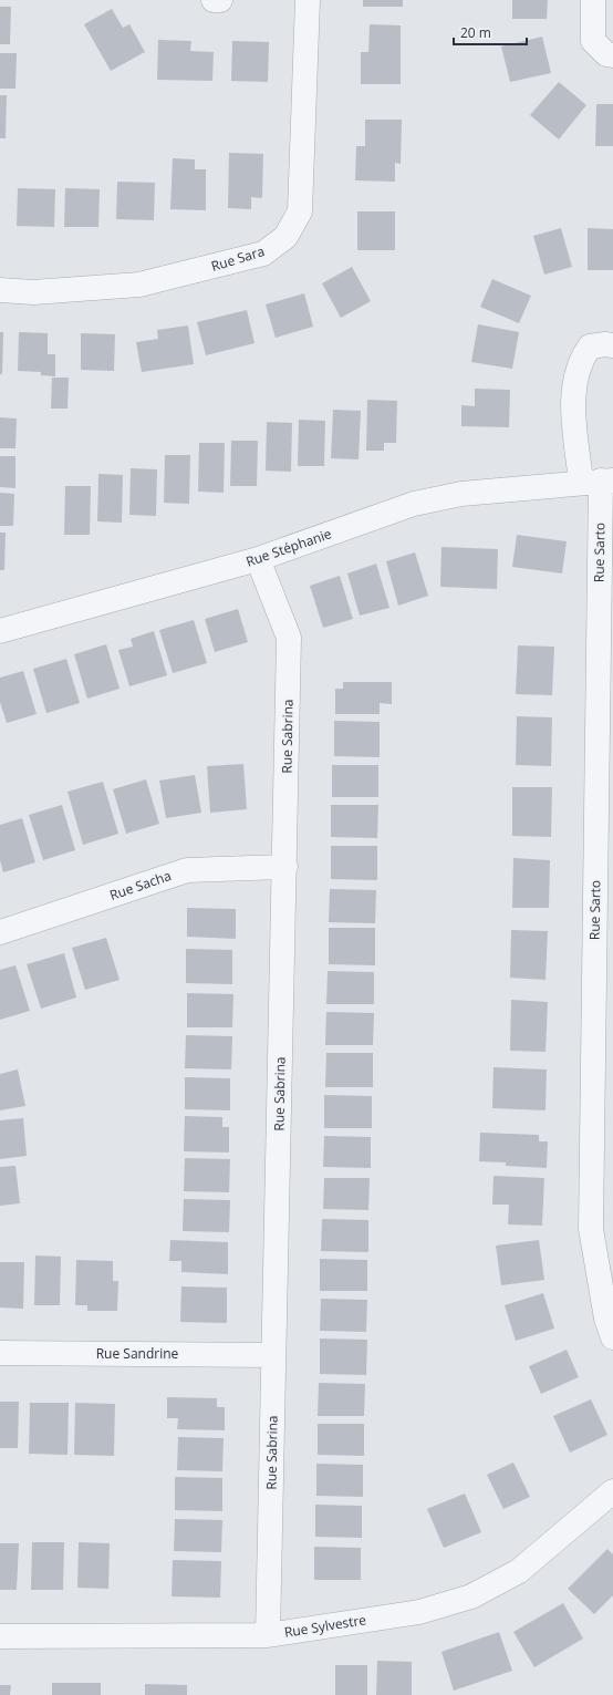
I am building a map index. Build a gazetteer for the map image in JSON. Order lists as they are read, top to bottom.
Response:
{
  "streets": {
    "street": [
      "Rue Sara",
      "Rue Stéphanie",
      "Rue Sarto",
      "Rue Sabrina",
      "Rue Sacha",
      "Rue Sandrine",
      "Rue Sylvestre"
    ]
  },
  "crossings": [
    ["Rue Stéphanie", "Rue Sarto"],
    ["Rue Stéphanie", "Rue Sabrina"],
    ["Rue Sabrina", "Rue Sacha"],
    ["Rue Sabrina", "Rue Sandrine"],
    ["Rue Sabrina", "Rue Sylvestre"]
  ],
  "scale_bar": "20 m"
}
